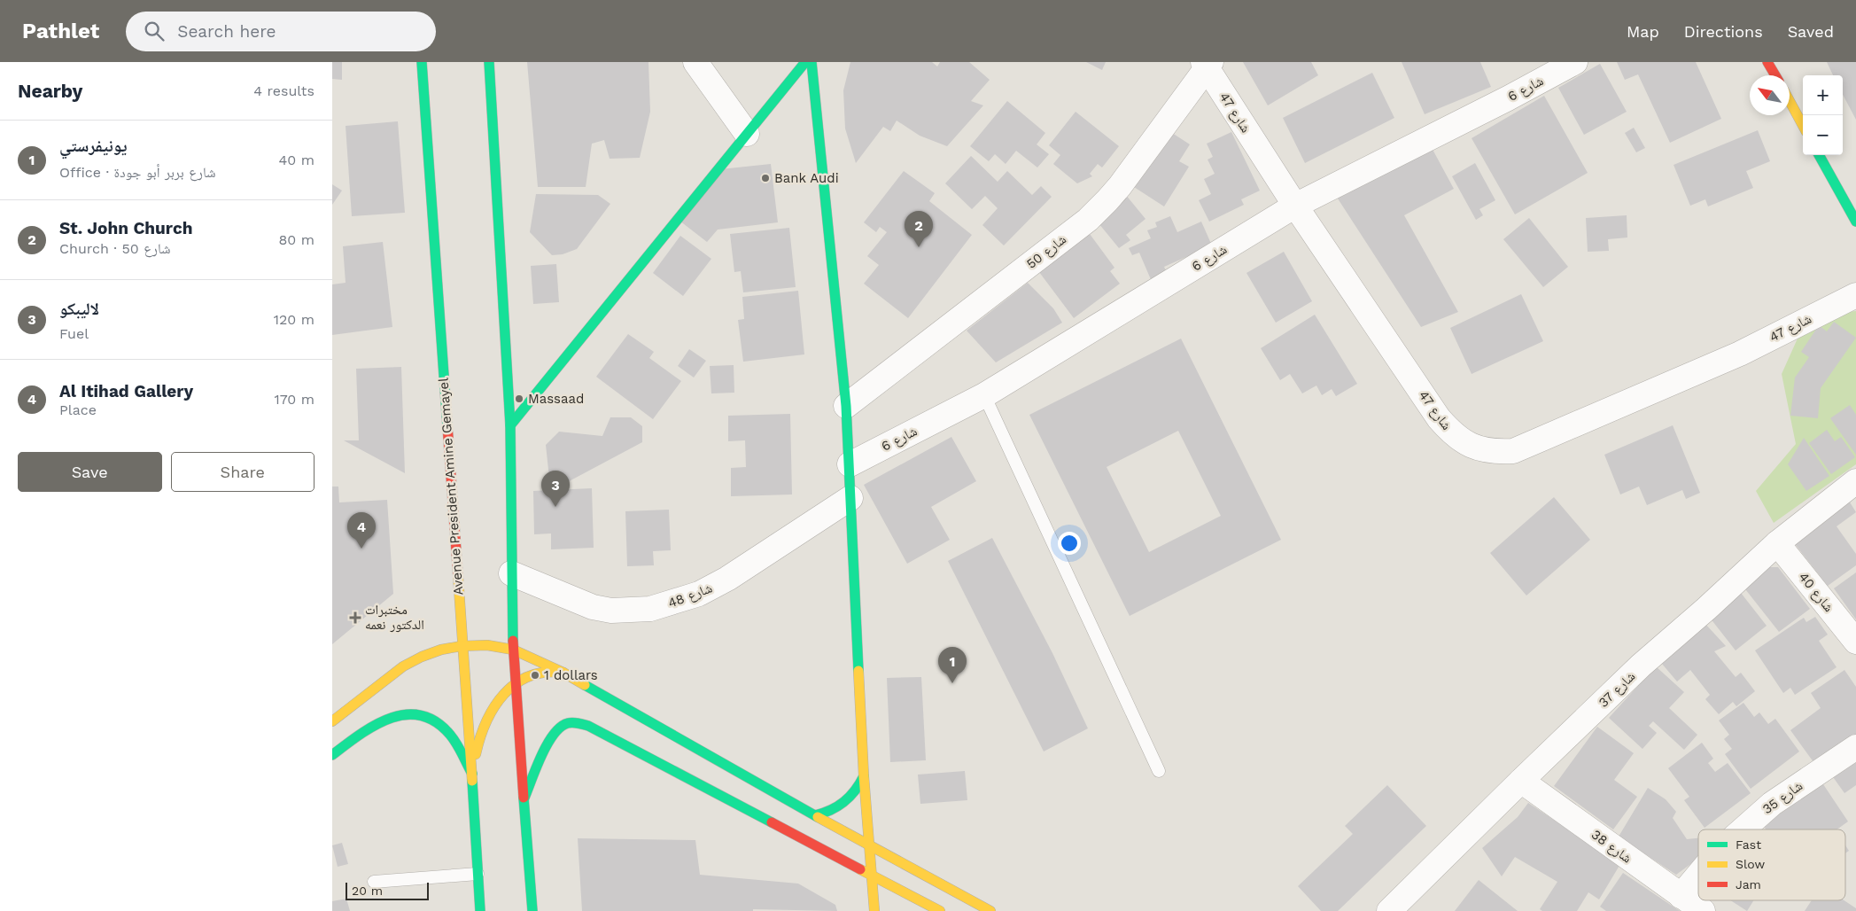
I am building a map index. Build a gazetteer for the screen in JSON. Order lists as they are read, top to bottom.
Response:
{
  "streets": {
    "main road": ["Avenue President Amine Gemayel"],
    "street": [
      "شارع 6",
      "شارع 47",
      "شارع 50",
      "شارع 40",
      "شارع 48",
      "شارع 37",
      "شارع 35",
      "شارع 38"
    ]
  },
  "crossings": [
    ["شارع 6", "شارع 47"],
    ["شارع 47", "شارع 50"],
    ["شارع 40", "شارع 37"],
    ["شارع 37", "شارع 38"],
    ["شارع 35", "شارع 38"]
  ],
  "places": {
    "other": ["Bank Audi", "Massaad", "1 dollars"],
    "health": ["مختبرات الدكتور نعمه"]
  },
  "legend": ["Fast", "Slow", "Jam"],
  "scale_bar": "20 m",
  "north": "top left",
  "page": {
    "header": "Pathlet",
    "search": "Search here",
    "nav": ["Map", "Directions", "Saved"],
    "heading": ["Nearby", "4 results"],
    "map_buttons": ["+", "−"],
    "list": [
      {
        "mark": "1",
        "name": "يونيفرستي",
        "note": "Office · شارع بربر أبو جودة",
        "value": "40 m"
      },
      {
        "mark": "2",
        "name": "St. John Church",
        "note": "Church · شارع 50",
        "value": "80 m"
      },
      {
        "mark": "3",
        "name": "لاليبكو",
        "note": "Fuel",
        "value": "120 m"
      },
      {
        "mark": "4",
        "name": "Al Itihad Gallery",
        "note": "Place",
        "value": "170 m"
      }
    ],
    "pins": [
      "2",
      "3",
      "4",
      "1"
    ],
    "buttons": ["Save", "Share"],
    "scale": "20 m"
  }
}
